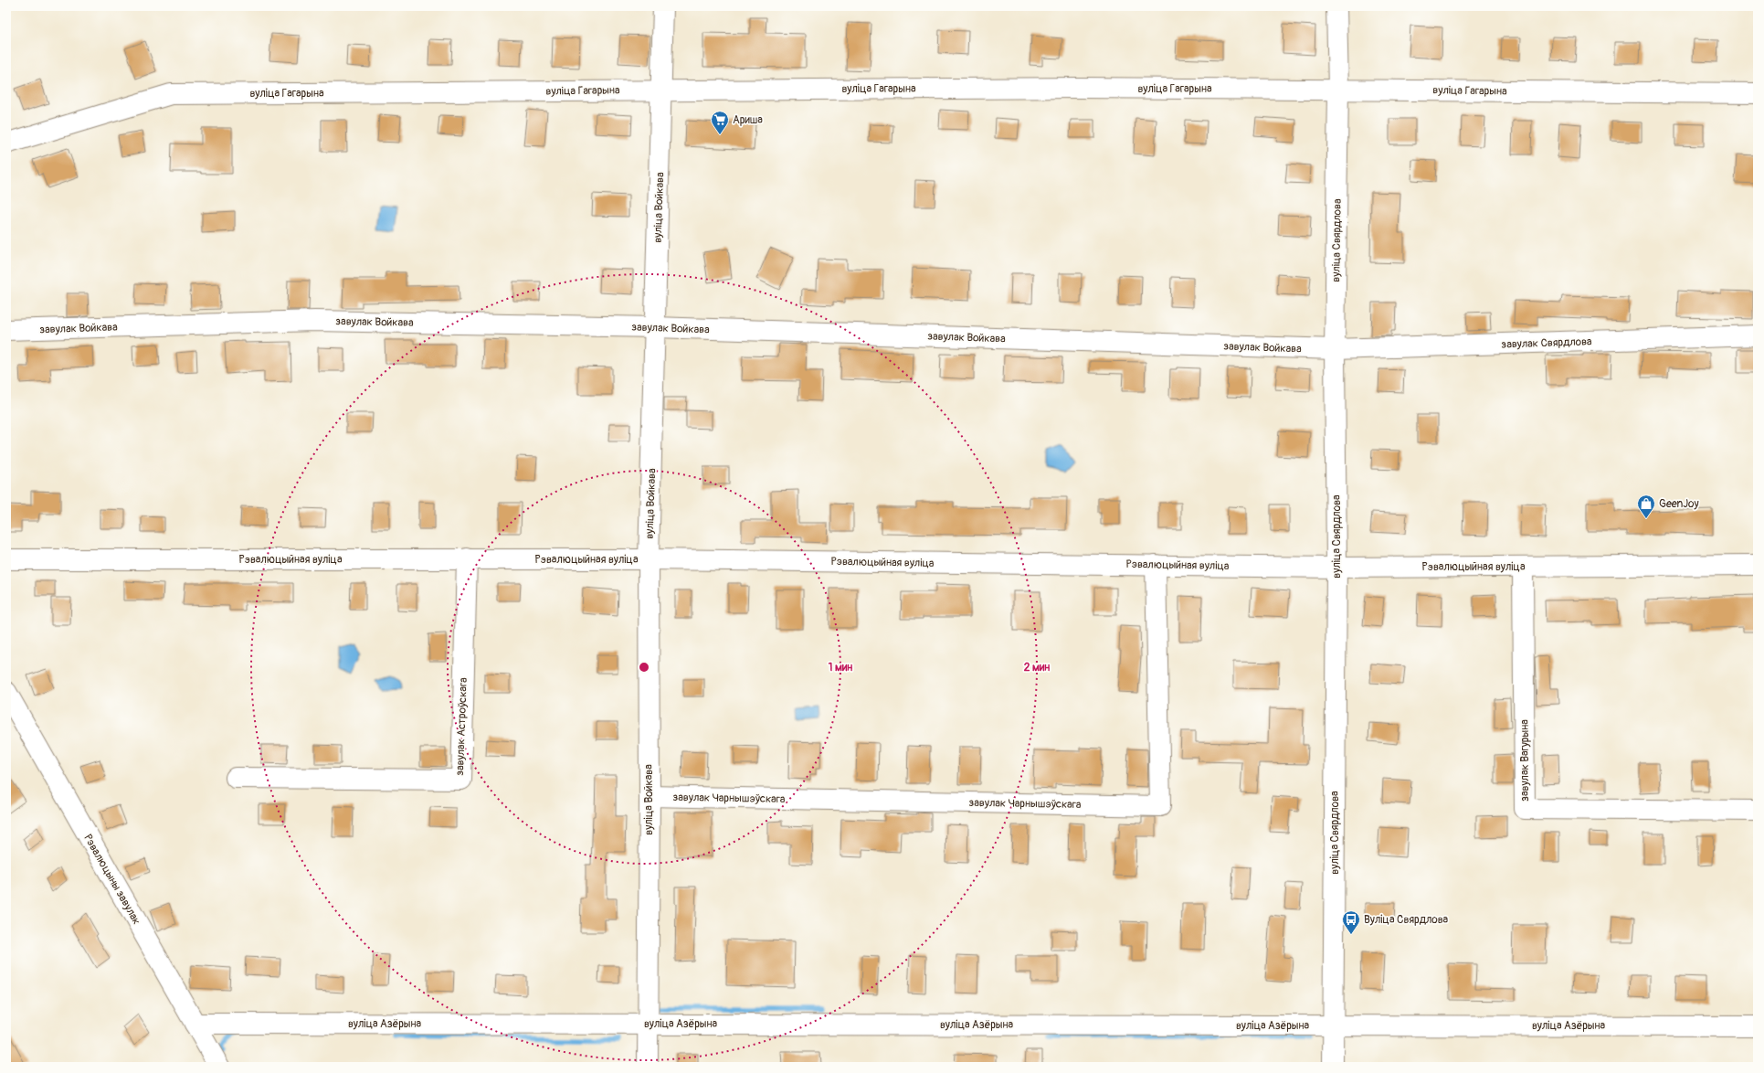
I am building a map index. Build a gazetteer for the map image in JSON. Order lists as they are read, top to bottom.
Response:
{
  "streets": {
    "street": [
      "вуліца Гагарына",
      "вуліца Войкава",
      "вуліца Свярдлова",
      "завулак Войкава",
      "завулак Свярдлова",
      "Рэвалюцыйная вуліца",
      "завулак Астроўскага",
      "завулак Вагурына",
      "завулак Чарнышэўскага",
      "Рэвалюцыны завулак",
      "вуліца Азёрына"
    ]
  },
  "crossings": [
    ["вуліца Гагарына", "вуліца Войкава"],
    ["вуліца Гагарына", "вуліца Свярдлова"],
    ["вуліца Войкава", "завулак Войкава"],
    ["вуліца Войкава", "Рэвалюцыйная вуліца"],
    ["вуліца Войкава", "завулак Чарнышэўскага"],
    ["вуліца Войкава", "вуліца Азёрына"],
    ["вуліца Свярдлова", "завулак Войкава"],
    ["вуліца Свярдлова", "завулак Свярдлова"],
    ["вуліца Свярдлова", "Рэвалюцыйная вуліца"],
    ["вуліца Свярдлова", "вуліца Азёрына"],
    ["завулак Войкава", "завулак Свярдлова"],
    ["Рэвалюцыйная вуліца", "завулак Астроўскага"],
    ["Рэвалюцыйная вуліца", "завулак Вагурына"],
    ["Рэвалюцыйная вуліца", "завулак Чарнышэўскага"],
    ["Рэвалюцыны завулак", "вуліца Азёрына"]
  ],
  "places": {
    "supermarket": ["Ариша"],
    "shop": ["GeenJoy"],
    "bus stop": ["Вуліца Свярдлова"]
  },
  "rings": ["1 мин", "2 мин"]
}
